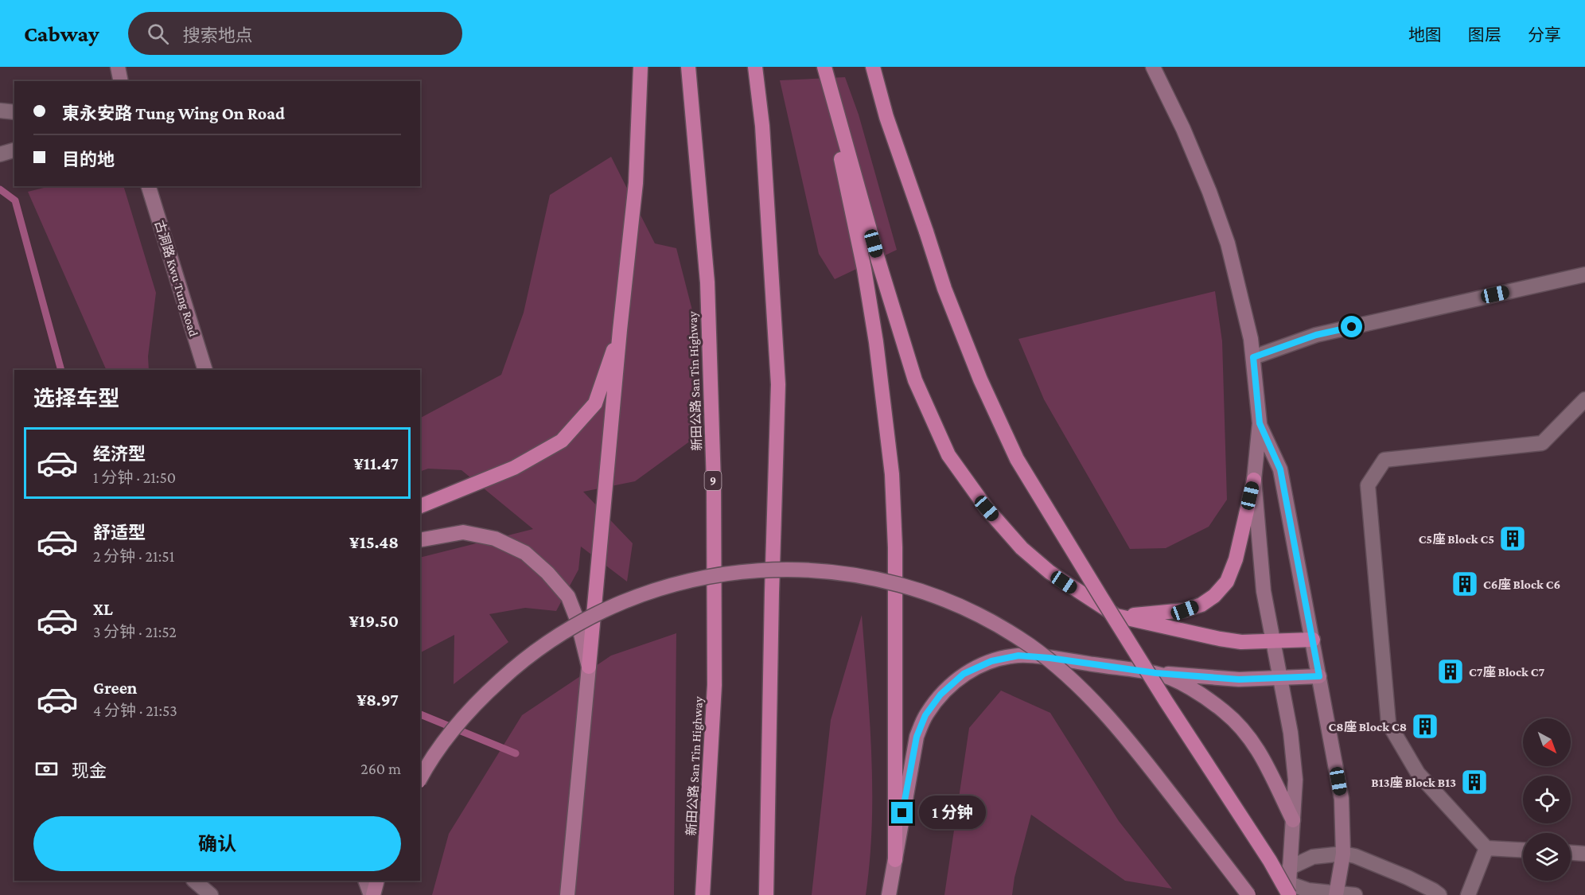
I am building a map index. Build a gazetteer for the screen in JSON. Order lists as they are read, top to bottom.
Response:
{
  "streets": {
    "highway": ["新田公路 San Tin Highway", "9"],
    "main road": ["古洞路 Kwu Tung Road"]
  },
  "places": {
    "building": [
      "C5座 Block C5",
      "C6座 Block C6",
      "C7座 Block C7",
      "C8座 Block C8",
      "B13座 Block B13"
    ]
  },
  "north": "bottom right",
  "page": {
    "header": "Cabway",
    "search": "搜索地点",
    "nav": ["地图", "图层", "分享"],
    "banner": ["東永安路 Tung Wing On Road", "目的地"],
    "heading": "选择车型",
    "list": [
      {
        "name": "经济型",
        "note": "1 分钟 · 21:50",
        "value": "¥11.47"
      },
      {
        "name": "舒适型",
        "note": "2 分钟 · 21:51",
        "value": "¥15.48"
      },
      {
        "name": "XL",
        "note": "3 分钟 · 21:52",
        "value": "¥19.50"
      },
      {
        "name": "Green",
        "note": "4 分钟 · 21:53",
        "value": "¥8.97"
      }
    ],
    "pay": ["现金", "260 m"],
    "bubble": "1 分钟",
    "buttons": "确认"
  }
}
